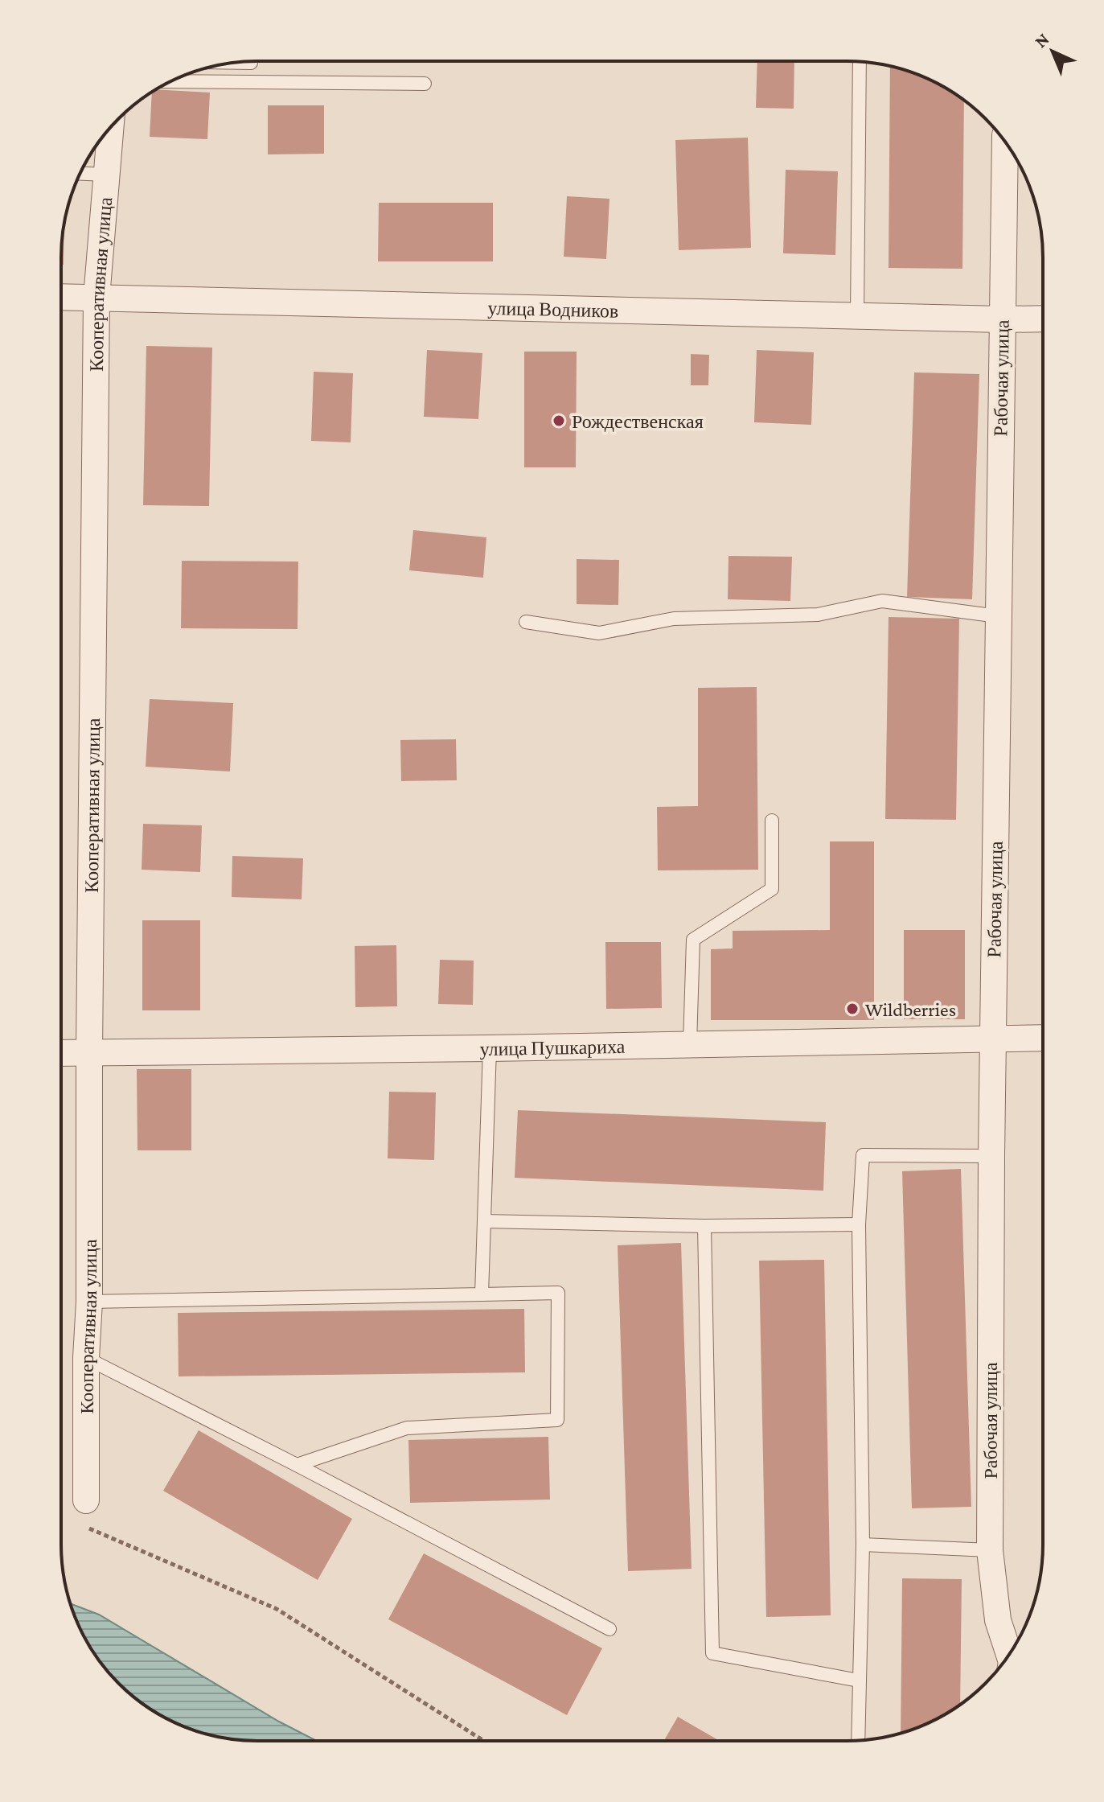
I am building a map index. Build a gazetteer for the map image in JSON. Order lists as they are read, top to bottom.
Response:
{
  "streets": {
    "street": [
      "Кооперативная улица",
      "улица Водников",
      "Рабочая улица",
      "улица Пушкариха"
    ]
  },
  "crossings": [
    ["Кооперативная улица", "улица Водников"],
    ["Кооперативная улица", "улица Пушкариха"],
    ["улица Водников", "Рабочая улица"],
    ["Рабочая улица", "улица Пушкариха"]
  ],
  "places": ["Рождественская", "Wildberries"],
  "north": "top left"
}
